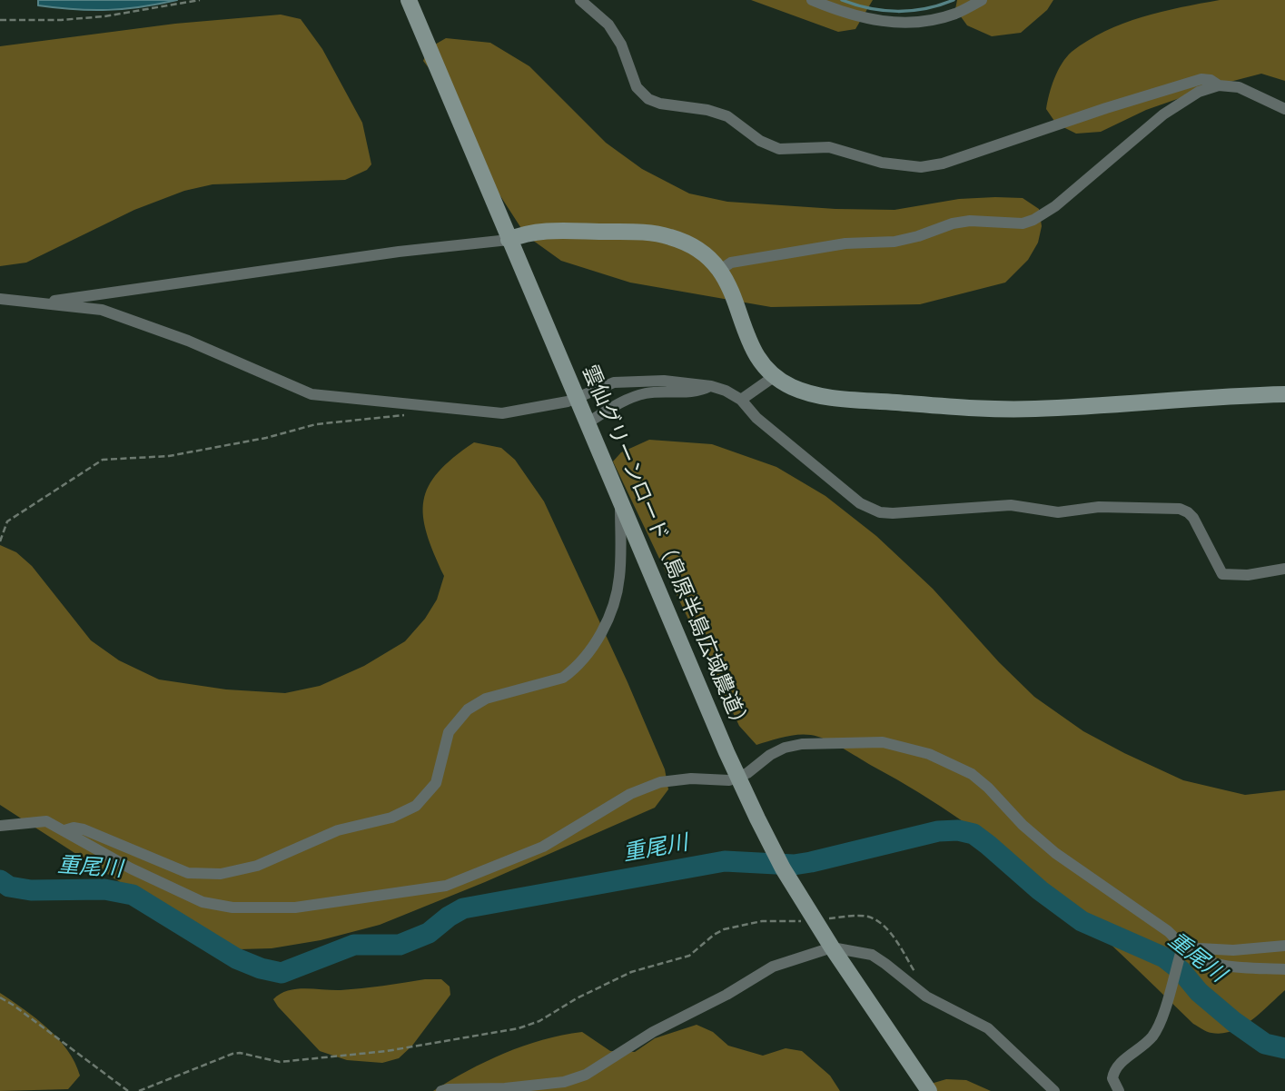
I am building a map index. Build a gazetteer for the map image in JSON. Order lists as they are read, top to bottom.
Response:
{
  "streets": {
    "street": ["雲仙グリーンロード（島原半島広域農道）"]
  },
  "water": ["重尾川"]
}
